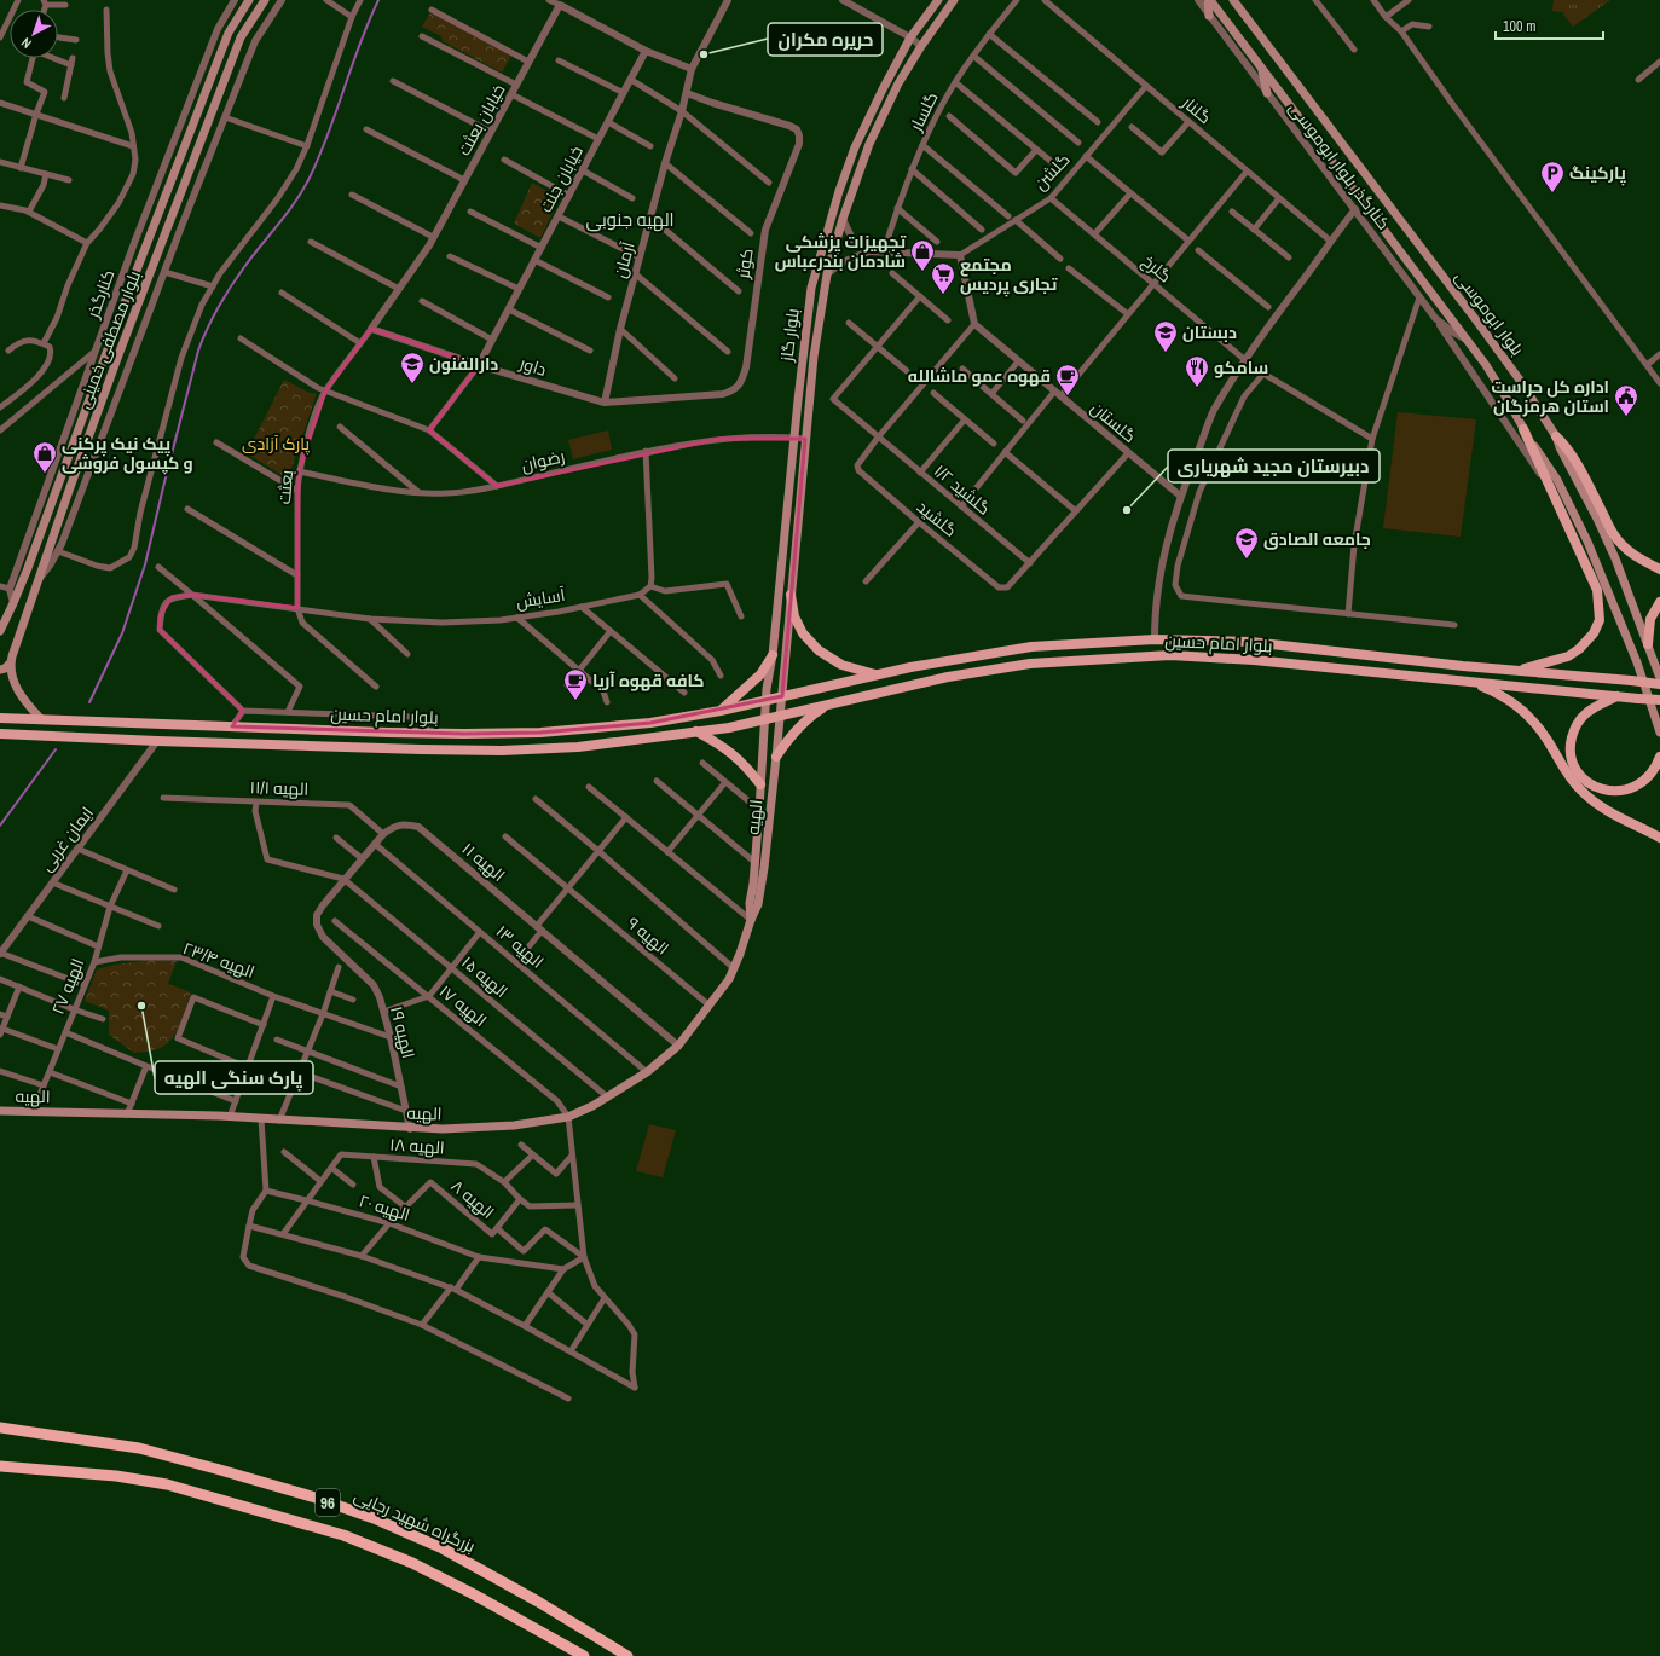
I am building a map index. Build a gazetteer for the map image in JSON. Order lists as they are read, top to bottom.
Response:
{
  "streets": {
    "highway": ["96", "بزرگراه شهید رجایی"],
    "main road": [
      "بلوار ابوموسی",
      "بلوار گاز",
      "بلوار مصطفی خمینی",
      "بلوار امام حسین",
      "الهیه"
    ],
    "street": [
      "گلنار",
      "گلسار",
      "خیابان بعثت",
      "کنارگذر بلوار ابوموسی",
      "گلشن",
      "خیابان جنت",
      "آرمان",
      "کوثر",
      "گلرخ",
      "کنارگذر",
      "داور",
      "گلستان",
      "رضوان",
      "بعثت",
      "گلشید ۱/۲",
      "گلشید",
      "آسایش",
      "الهیه ۱۱/۱",
      "ایمان غربی",
      "الهیه ۱۱",
      "الهیه ۹",
      "الهیه ۱۳",
      "الهیه ۲۳/۴",
      "الهیه ۱۵",
      "الهیه ۲۷",
      "الهیه ۱۷",
      "الهیه ۱۹",
      "الهیه ۱۸",
      "الهیه ۸",
      "الهیه ۲۰"
    ]
  },
  "crossings": [
    ["گلنار", "گلشن"],
    ["خیابان بعثت", "داور"],
    ["خیابان بعثت", "بعثت"],
    ["کنارگذر بلوار ابوموسی", "بلوار ابوموسی"],
    ["گلشن", "گلرخ"],
    ["خیابان جنت", "داور"],
    ["آرمان", "کوثر"],
    ["آرمان", "داور"],
    ["کوثر", "داور"],
    ["بلوار گاز", "رضوان"],
    ["بلوار گاز", "بلوار امام حسین"],
    ["بلوار گاز", "الهیه"],
    ["داور", "بعثت"],
    ["گلستان", "گلشید"],
    ["رضوان", "بعثت"],
    ["بعثت", "آسایش"],
    ["گلشید ۱/۲", "گلشید"],
    ["بلوار امام حسین", "الهیه"],
    ["بلوار امام حسین", "ایمان غربی"],
    ["الهیه ۱۱/۱", "الهیه ۱۱"],
    ["الهیه", "الهیه ۱۱"],
    ["الهیه", "الهیه ۹"],
    ["الهیه", "الهیه ۱۳"],
    ["الهیه", "الهیه ۱۵"],
    ["الهیه", "الهیه ۲۷"],
    ["الهیه", "الهیه ۱۷"],
    ["الهیه", "الهیه ۱۹"],
    ["الهیه ۱۱", "الهیه ۱۳"],
    ["الهیه ۱۱", "الهیه ۱۵"],
    ["الهیه ۱۱", "الهیه ۱۹"],
    ["الهیه ۲۳/۴", "الهیه ۲۷"],
    ["الهیه ۲۳/۴", "الهیه ۱۹"],
    ["الهیه ۱۸", "الهیه ۲۰"],
    ["الهیه ۸", "الهیه ۲۰"]
  ],
  "districts": ["الهیه جنوبی"],
  "parks": ["پارک آزادی"],
  "places": {
    "other": ["حریره مکران", "دبیرستان مجید شهریاری", "پارک سنگی الهیه"],
    "parking": ["پارکینگ"],
    "shop": ["تجهیزات پزشکی شادمان بندرعباس", "پیک نیک پرکنی و کپسول فروشی"],
    "supermarket": ["مجتمع تجاری پردیس"],
    "school or university": ["دبستان", "دارالفنون", "جامعه الصادق"],
    "restaurant": ["سامکو"],
    "cafe": ["قهوه عمو ماشالله", "کافه قهوه آریا"],
    "public building": ["اداره کل حراست استان هرمزگان"]
  },
  "scale_bar": "100 m",
  "north": "bottom left"
}
